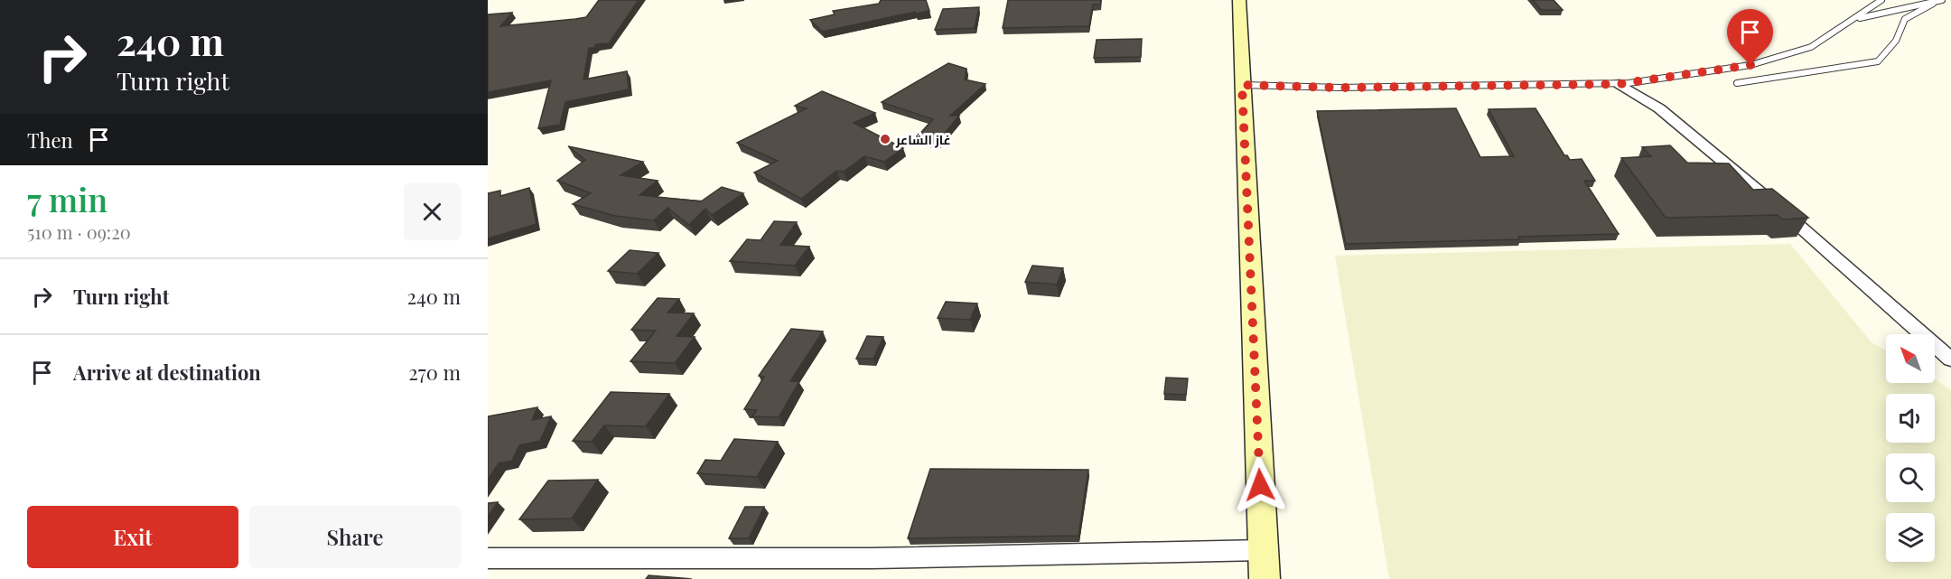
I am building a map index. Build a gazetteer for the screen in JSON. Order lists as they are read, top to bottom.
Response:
{
  "places": ["غاز الشاعر"],
  "north": "top left",
  "page": {
    "turn": ["240 m", "Turn right"],
    "then": "Then",
    "heading": ["7 min", "510 m · 09:20"],
    "list": [
      {
        "name": "Turn right",
        "value": "240 m"
      },
      {
        "name": "Arrive at destination",
        "value": "270 m"
      }
    ],
    "buttons": ["Exit", "Share"]
  }
}
